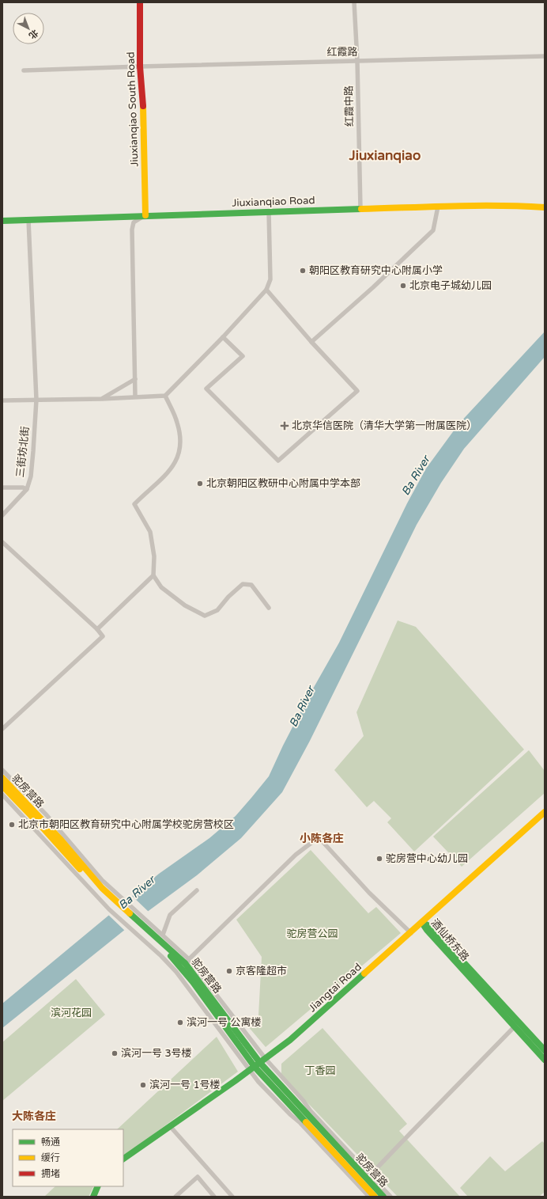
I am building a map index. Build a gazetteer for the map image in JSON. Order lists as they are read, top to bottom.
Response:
{
  "streets": {
    "street": [
      "红霞路",
      "红霞中路",
      "Jiuxianqiao South Road",
      "Jiuxianqiao Road",
      "三街坊北街",
      "驼房营路",
      "酒仙桥东路",
      "Jiangtai Road"
    ]
  },
  "crossings": [
    ["红霞路", "红霞中路"],
    ["红霞路", "Jiuxianqiao South Road"],
    ["红霞中路", "Jiuxianqiao Road"],
    ["Jiuxianqiao South Road", "Jiuxianqiao Road"],
    ["Jiuxianqiao Road", "三街坊北街"],
    ["驼房营路", "Jiangtai Road"],
    ["酒仙桥东路", "Jiangtai Road"]
  ],
  "districts": ["Jiuxianqiao", "小陈各庄", "大陈各庄"],
  "water": ["Ba River"],
  "parks": ["驼房营公园", "滨河花园", "丁香园"],
  "places": {
    "other": [
      "朝阳区教育研究中心附属小学",
      "北京电子城幼儿园",
      "北京朝阳区教研中心附属中学本部",
      "北京市朝阳区教育研究中心附属学校驼房营校区",
      "驼房营中心幼儿园",
      "京客隆超市",
      "滨河一号 公寓楼",
      "滨河一号 3号楼",
      "滨河一号 1号楼"
    ],
    "health": ["北京华信医院（清华大学第一附属医院）"]
  },
  "legend": ["畅通", "缓行", "拥堵"],
  "north": "bottom right"
}
